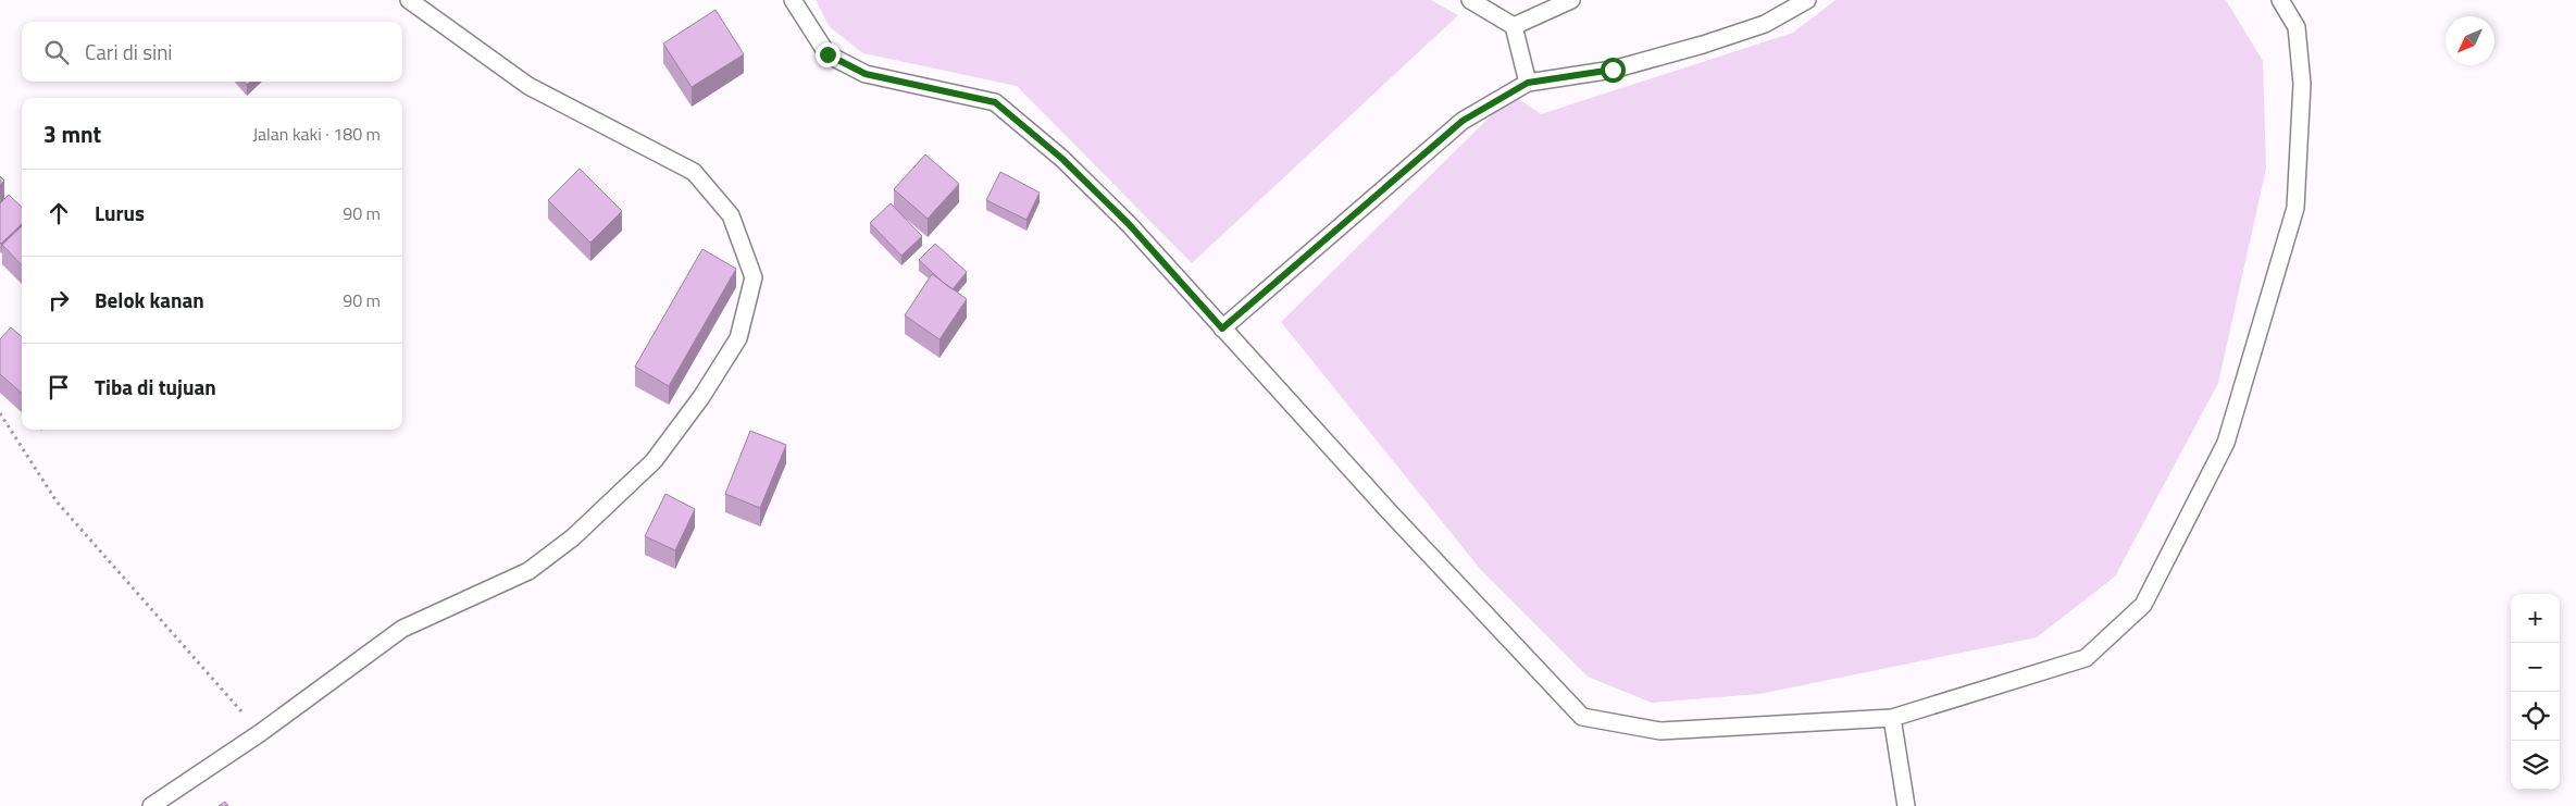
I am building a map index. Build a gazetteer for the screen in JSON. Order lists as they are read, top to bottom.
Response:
{
  "north": "bottom left",
  "page": {
    "search": "Cari di sini",
    "heading": ["3 mnt", "Jalan kaki · 180 m"],
    "list": [
      ["Lurus", "90 m"],
      ["Belok kanan", "90 m"],
      "Tiba di tujuan"
    ],
    "map_buttons": ["+", "−"]
  }
}
